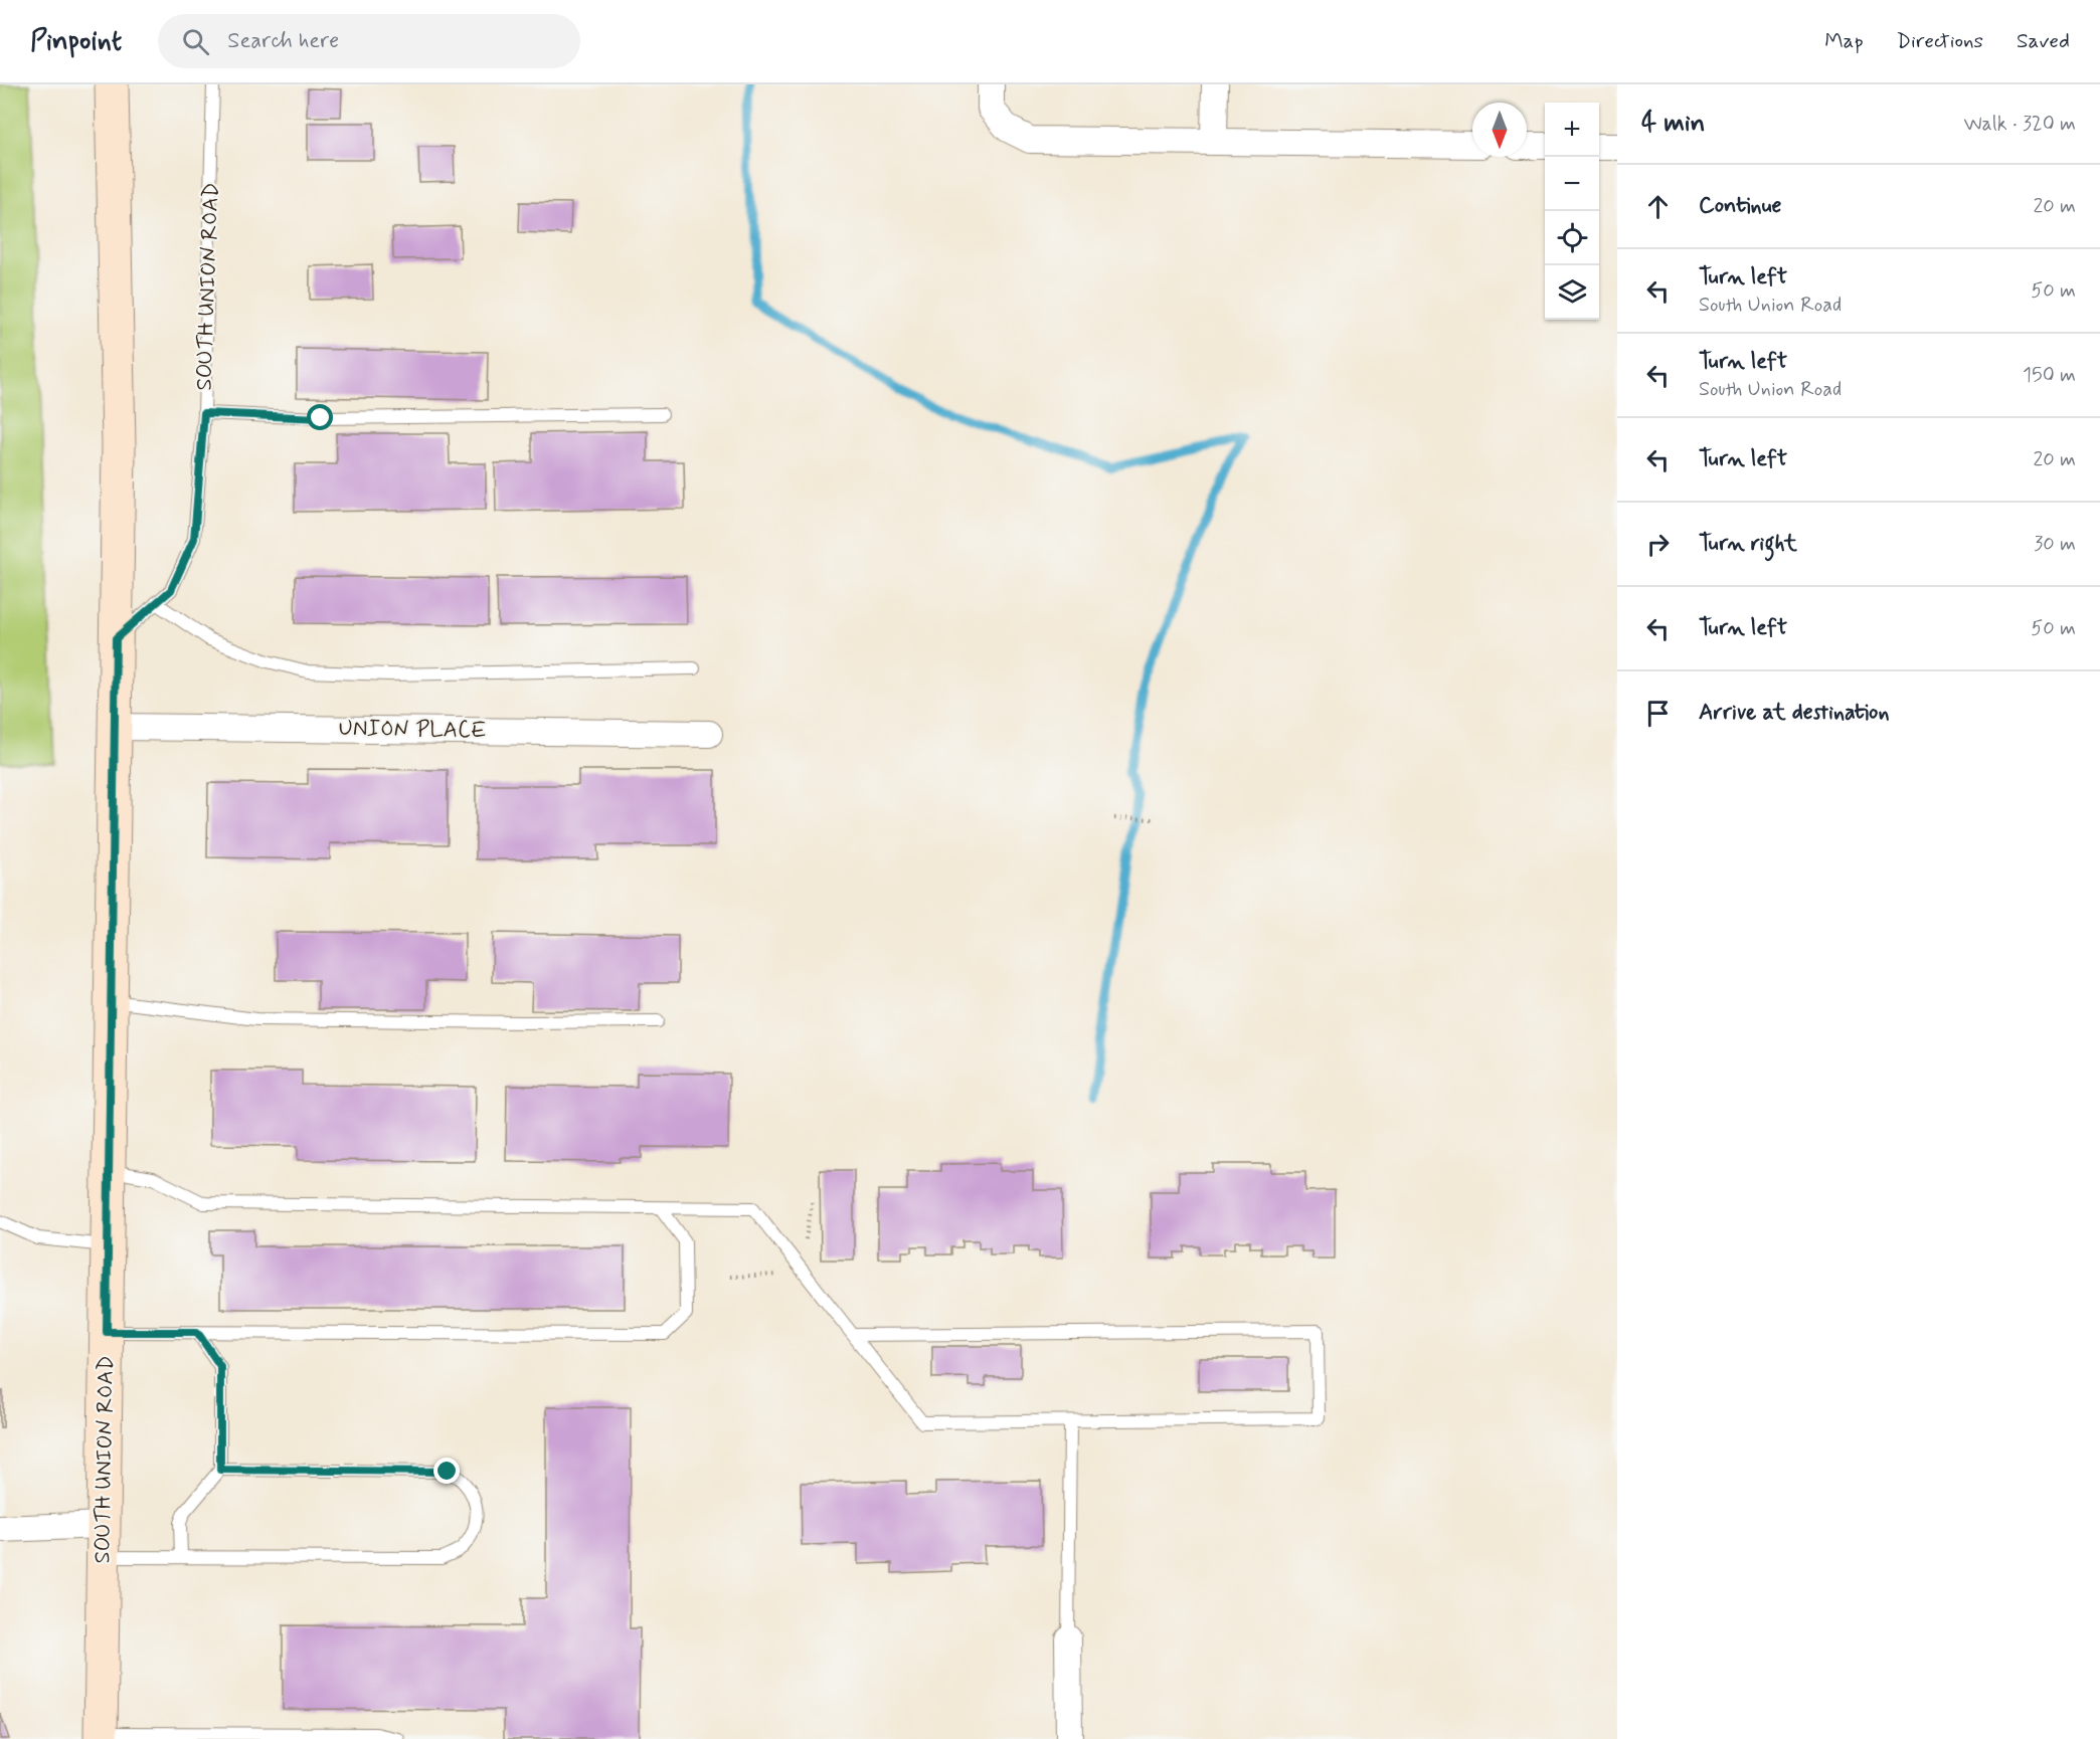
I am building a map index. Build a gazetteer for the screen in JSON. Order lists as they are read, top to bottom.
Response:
{
  "streets": {
    "main road": ["SOUTH UNION ROAD"],
    "street": ["UNION PLACE"]
  },
  "crossings": [
    ["SOUTH UNION ROAD", "UNION PLACE"]
  ],
  "north": "bottom",
  "page": {
    "header": "Pinpoint",
    "search": "Search here",
    "nav": ["Map", "Directions", "Saved"],
    "heading": ["4 min", "Walk · 320 m"],
    "map_buttons": ["+", "−"],
    "list": [
      ["Continue", "20 m"],
      ["Turn left", "South Union Road", "50 m"],
      ["Turn left", "South Union Road", "150 m"],
      ["Turn left", "20 m"],
      ["Turn right", "30 m"],
      ["Turn left", "50 m"],
      "Arrive at destination"
    ]
  }
}
